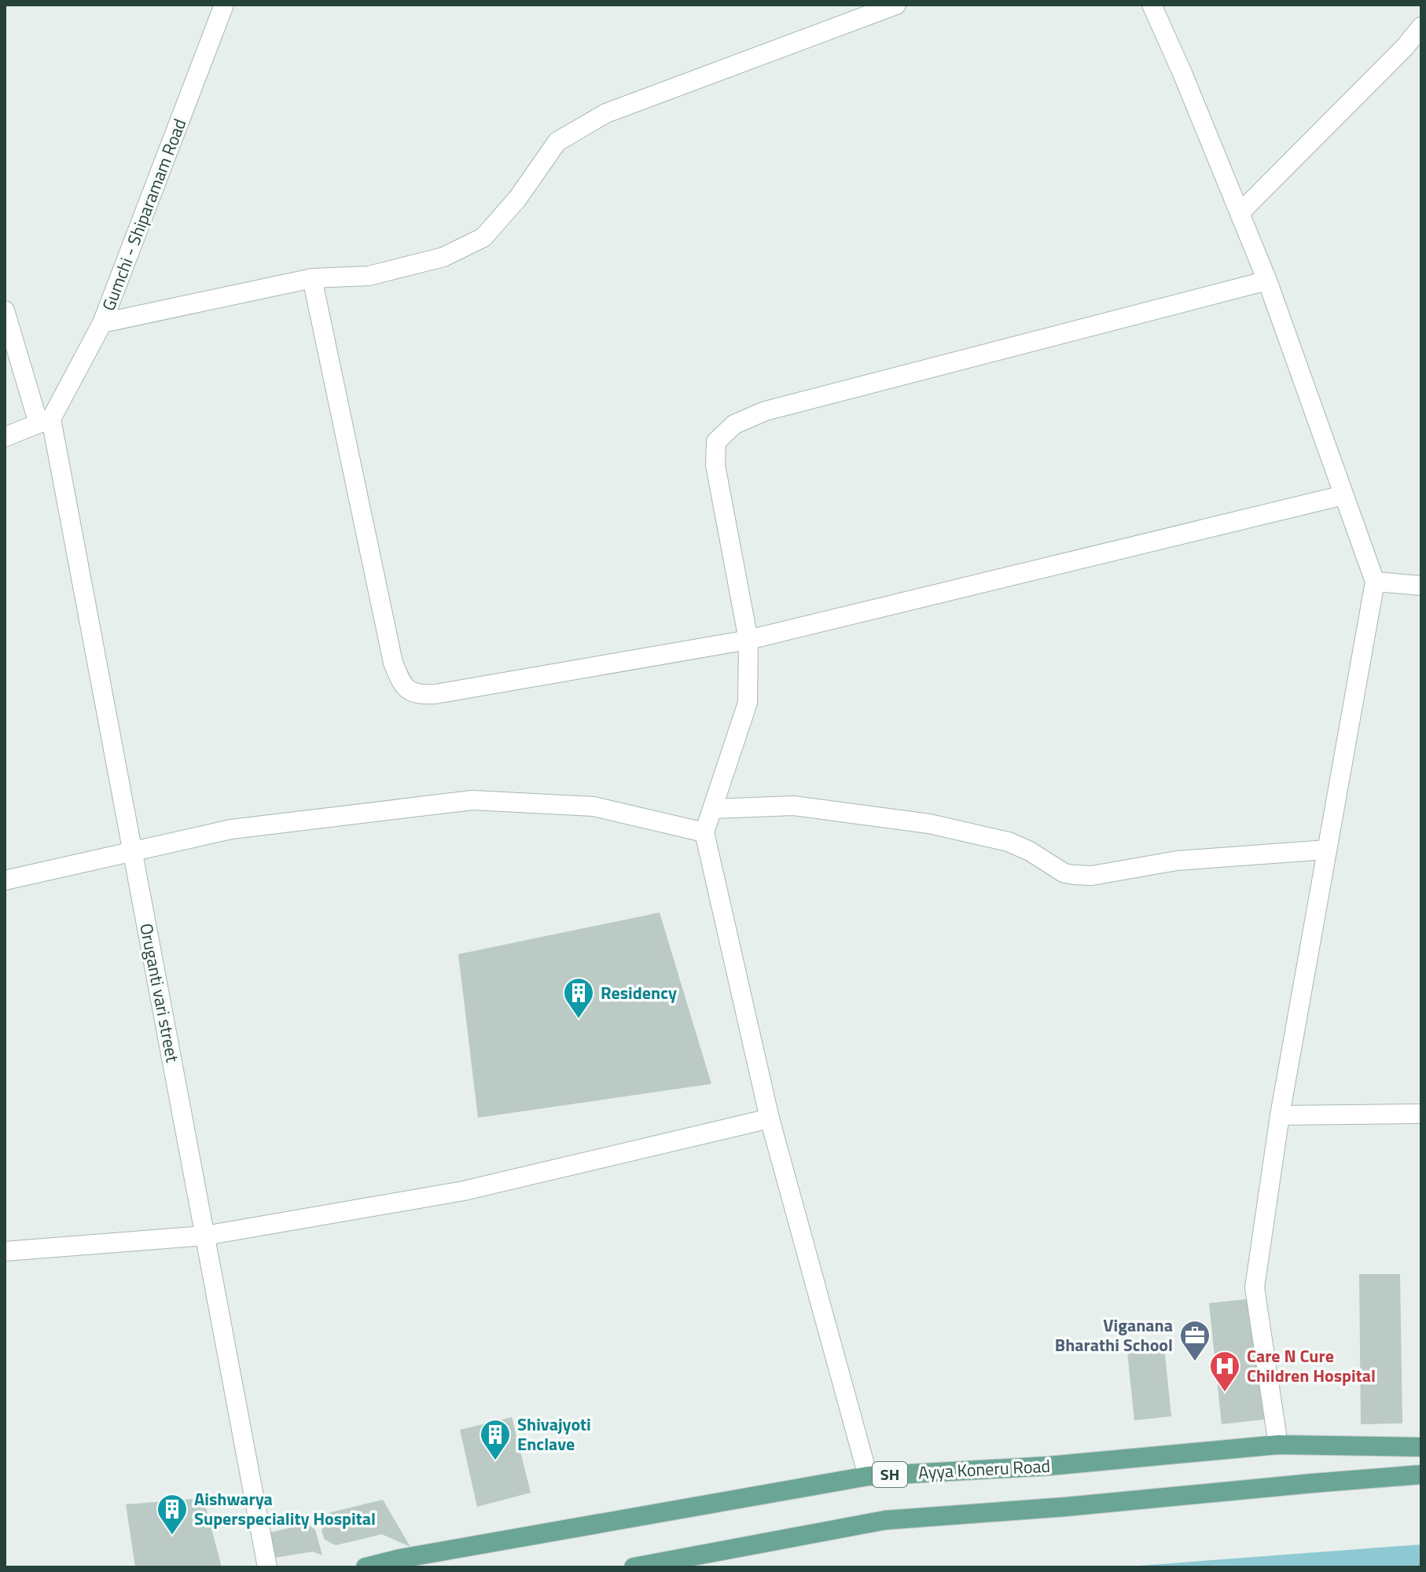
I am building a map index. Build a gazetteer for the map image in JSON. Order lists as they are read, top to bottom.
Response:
{
  "streets": {
    "main road": ["Ayya Koneru Road", "SH"],
    "street": ["Gumchi - Shiparamam Road", "Oruganti vari street"]
  },
  "crossings": [
    ["Gumchi - Shiparamam Road", "Oruganti vari street"]
  ],
  "places": {
    "building": ["Residency", "Shivajyoti Enclave", "Aishwarya Superspeciality Hospital"],
    "office": ["Viganana Bharathi School"],
    "hospital": ["Care N Cure Children Hospital"]
  }
}
